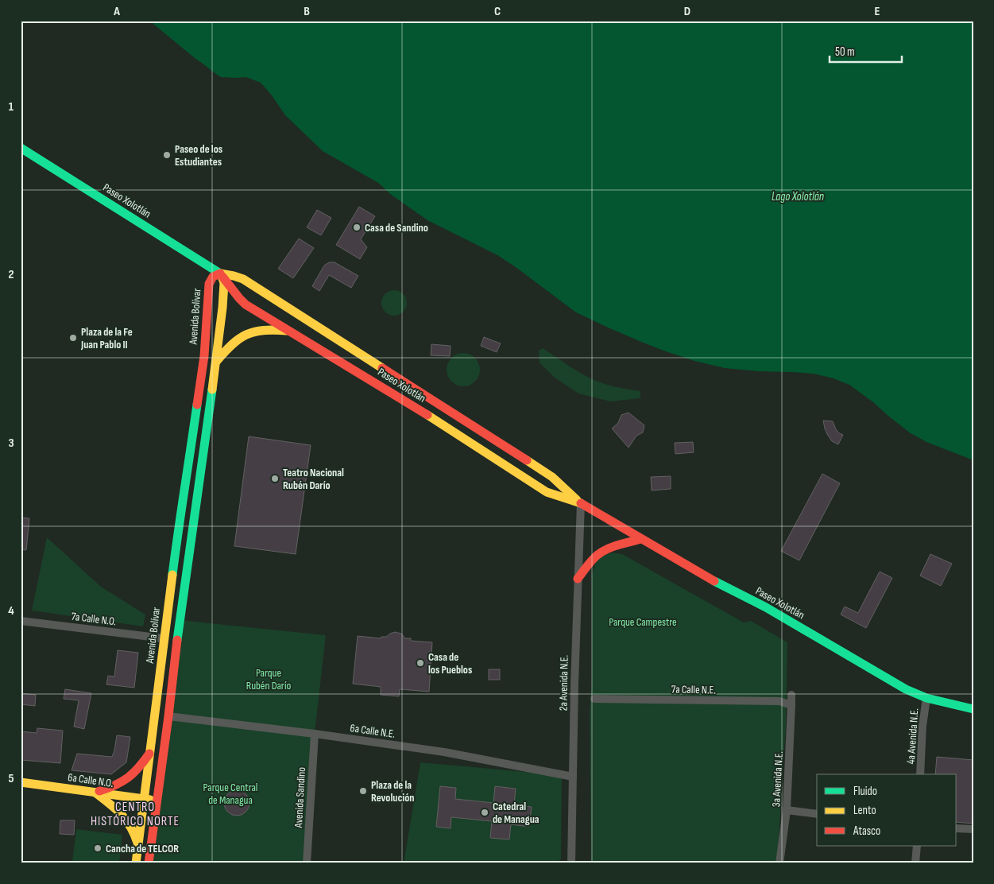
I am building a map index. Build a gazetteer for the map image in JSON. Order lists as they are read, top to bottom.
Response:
{
  "streets": {
    "street": [
      "Paseo Xolotlán",
      "Avenida Bolívar",
      "7a Calle N.O.",
      "2a Avenida N.E.",
      "7a Calle N.E.",
      "6a Calle N.E.",
      "4a Avenida N.E.",
      "3a Avenida N.E.",
      "6a Calle N.O.",
      "Avenida Sandino"
    ]
  },
  "crossings": [
    ["Paseo Xolotlán", "Avenida Bolívar"],
    ["Paseo Xolotlán", "2a Avenida N.E."],
    ["Paseo Xolotlán", "4a Avenida N.E."],
    ["Avenida Bolívar", "7a Calle N.O."],
    ["Avenida Bolívar", "6a Calle N.O."],
    ["2a Avenida N.E.", "6a Calle N.E."],
    ["7a Calle N.E.", "3a Avenida N.E."],
    ["6a Calle N.E.", "Avenida Sandino"]
  ],
  "districts": ["CENTRO HISTÓRICO NORTE"],
  "water": ["Lago Xolotlán"],
  "parks": ["Parque Campestre", "Parque Rubén Darío", "Parque Central de Managua"],
  "places": [
    "Paseo de los Estudiantes",
    "Casa de Sandino",
    "Plaza de la Fe Juan Pablo II",
    "Teatro Nacional Rubén Darío",
    "Casa de los Pueblos",
    "Plaza de la Revolución",
    "Catedral de Managua",
    "Cancha de TELCOR"
  ],
  "legend": ["Fluido", "Lento", "Atasco"],
  "scale_bar": "50 m",
  "grid": {
    "columns": [
      "A",
      "B",
      "C",
      "D",
      "E"
    ],
    "rows": [
      "1",
      "2",
      "3",
      "4",
      "5"
    ]
  }
}
